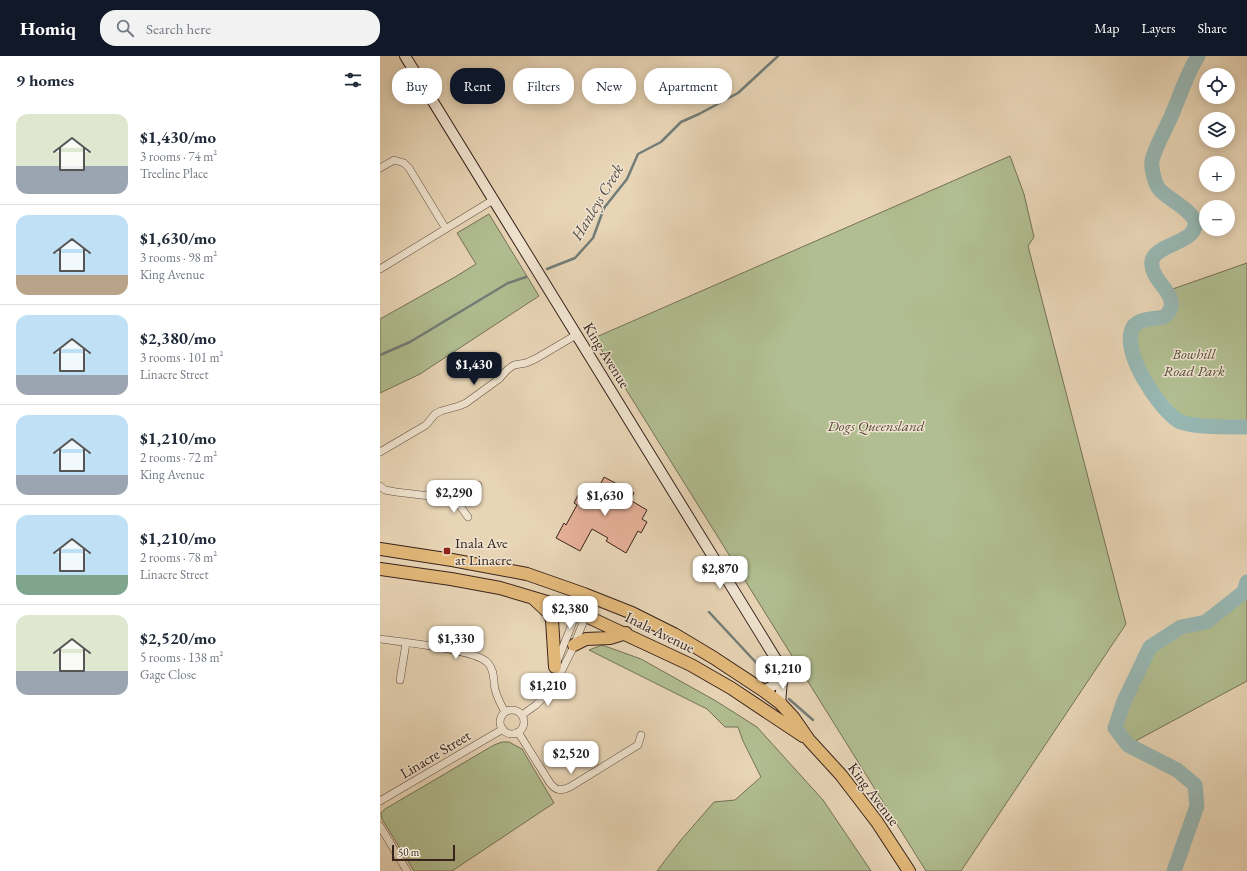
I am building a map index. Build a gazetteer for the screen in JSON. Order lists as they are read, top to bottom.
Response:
{
  "streets": {
    "main road": ["King Avenue", "Inala Avenue"],
    "street": ["Linacre Street"]
  },
  "crossings": [
    ["King Avenue", "Inala Avenue"]
  ],
  "water": ["Hanleys Creek"],
  "parks": ["Bowhill Road Park", "Dogs Queensland"],
  "places": {
    "transit": ["Inala Ave at Linacre"]
  },
  "scale_bar": "50 m",
  "page": {
    "header": "Homiq",
    "search": "Search here",
    "nav": ["Map", "Layers", "Share"],
    "heading": "9 homes",
    "map_buttons": ["+", "−"],
    "chip": [
      "Buy",
      "Rent",
      "Filters",
      "New",
      "Apartment"
    ],
    "list": [
      {
        "name": "$1,430/mo",
        "note": "3 rooms · 74 m² · Treeline Place"
      },
      {
        "name": "$1,630/mo",
        "note": "3 rooms · 98 m² · King Avenue"
      },
      {
        "name": "$2,380/mo",
        "note": "3 rooms · 101 m² · Linacre Street"
      },
      {
        "name": "$1,210/mo",
        "note": "2 rooms · 72 m² · King Avenue"
      },
      {
        "name": "$1,210/mo",
        "note": "2 rooms · 78 m² · Linacre Street"
      },
      {
        "name": "$2,520/mo",
        "note": "5 rooms · 138 m² · Gage Close"
      }
    ],
    "price": [
      "$1,430",
      "$2,290",
      "$1,630",
      "$2,870",
      "$2,380",
      "$1,330",
      "$1,210",
      "$1,210",
      "$2,520"
    ],
    "scale": "50 m"
  }
}
